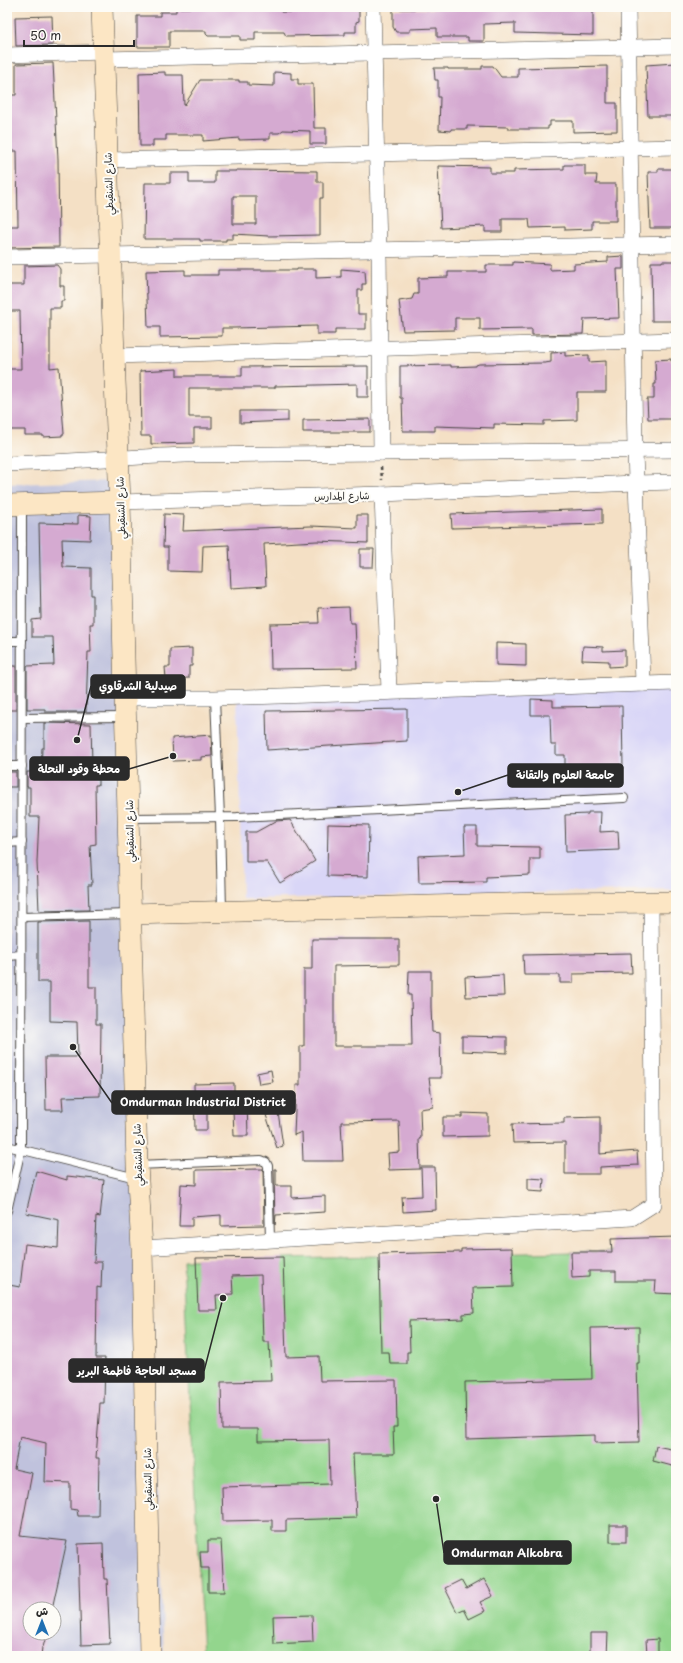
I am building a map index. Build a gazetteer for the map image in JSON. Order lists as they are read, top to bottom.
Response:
{
  "streets": {
    "street": ["شارع الشنقيطي", "شارع المدارس"]
  },
  "crossings": [
    ["شارع الشنقيطي", "شارع المدارس"]
  ],
  "places": [
    "صيدلية الشرقاوي",
    "محطة وقود النحلة",
    "جامعة العلوم والتقانة",
    "Omdurman Industrial District",
    "مسجد الحاجة فاطمة البرير",
    "Omdurman Alkobra"
  ],
  "scale_bar": "50 m",
  "north": "top"
}
